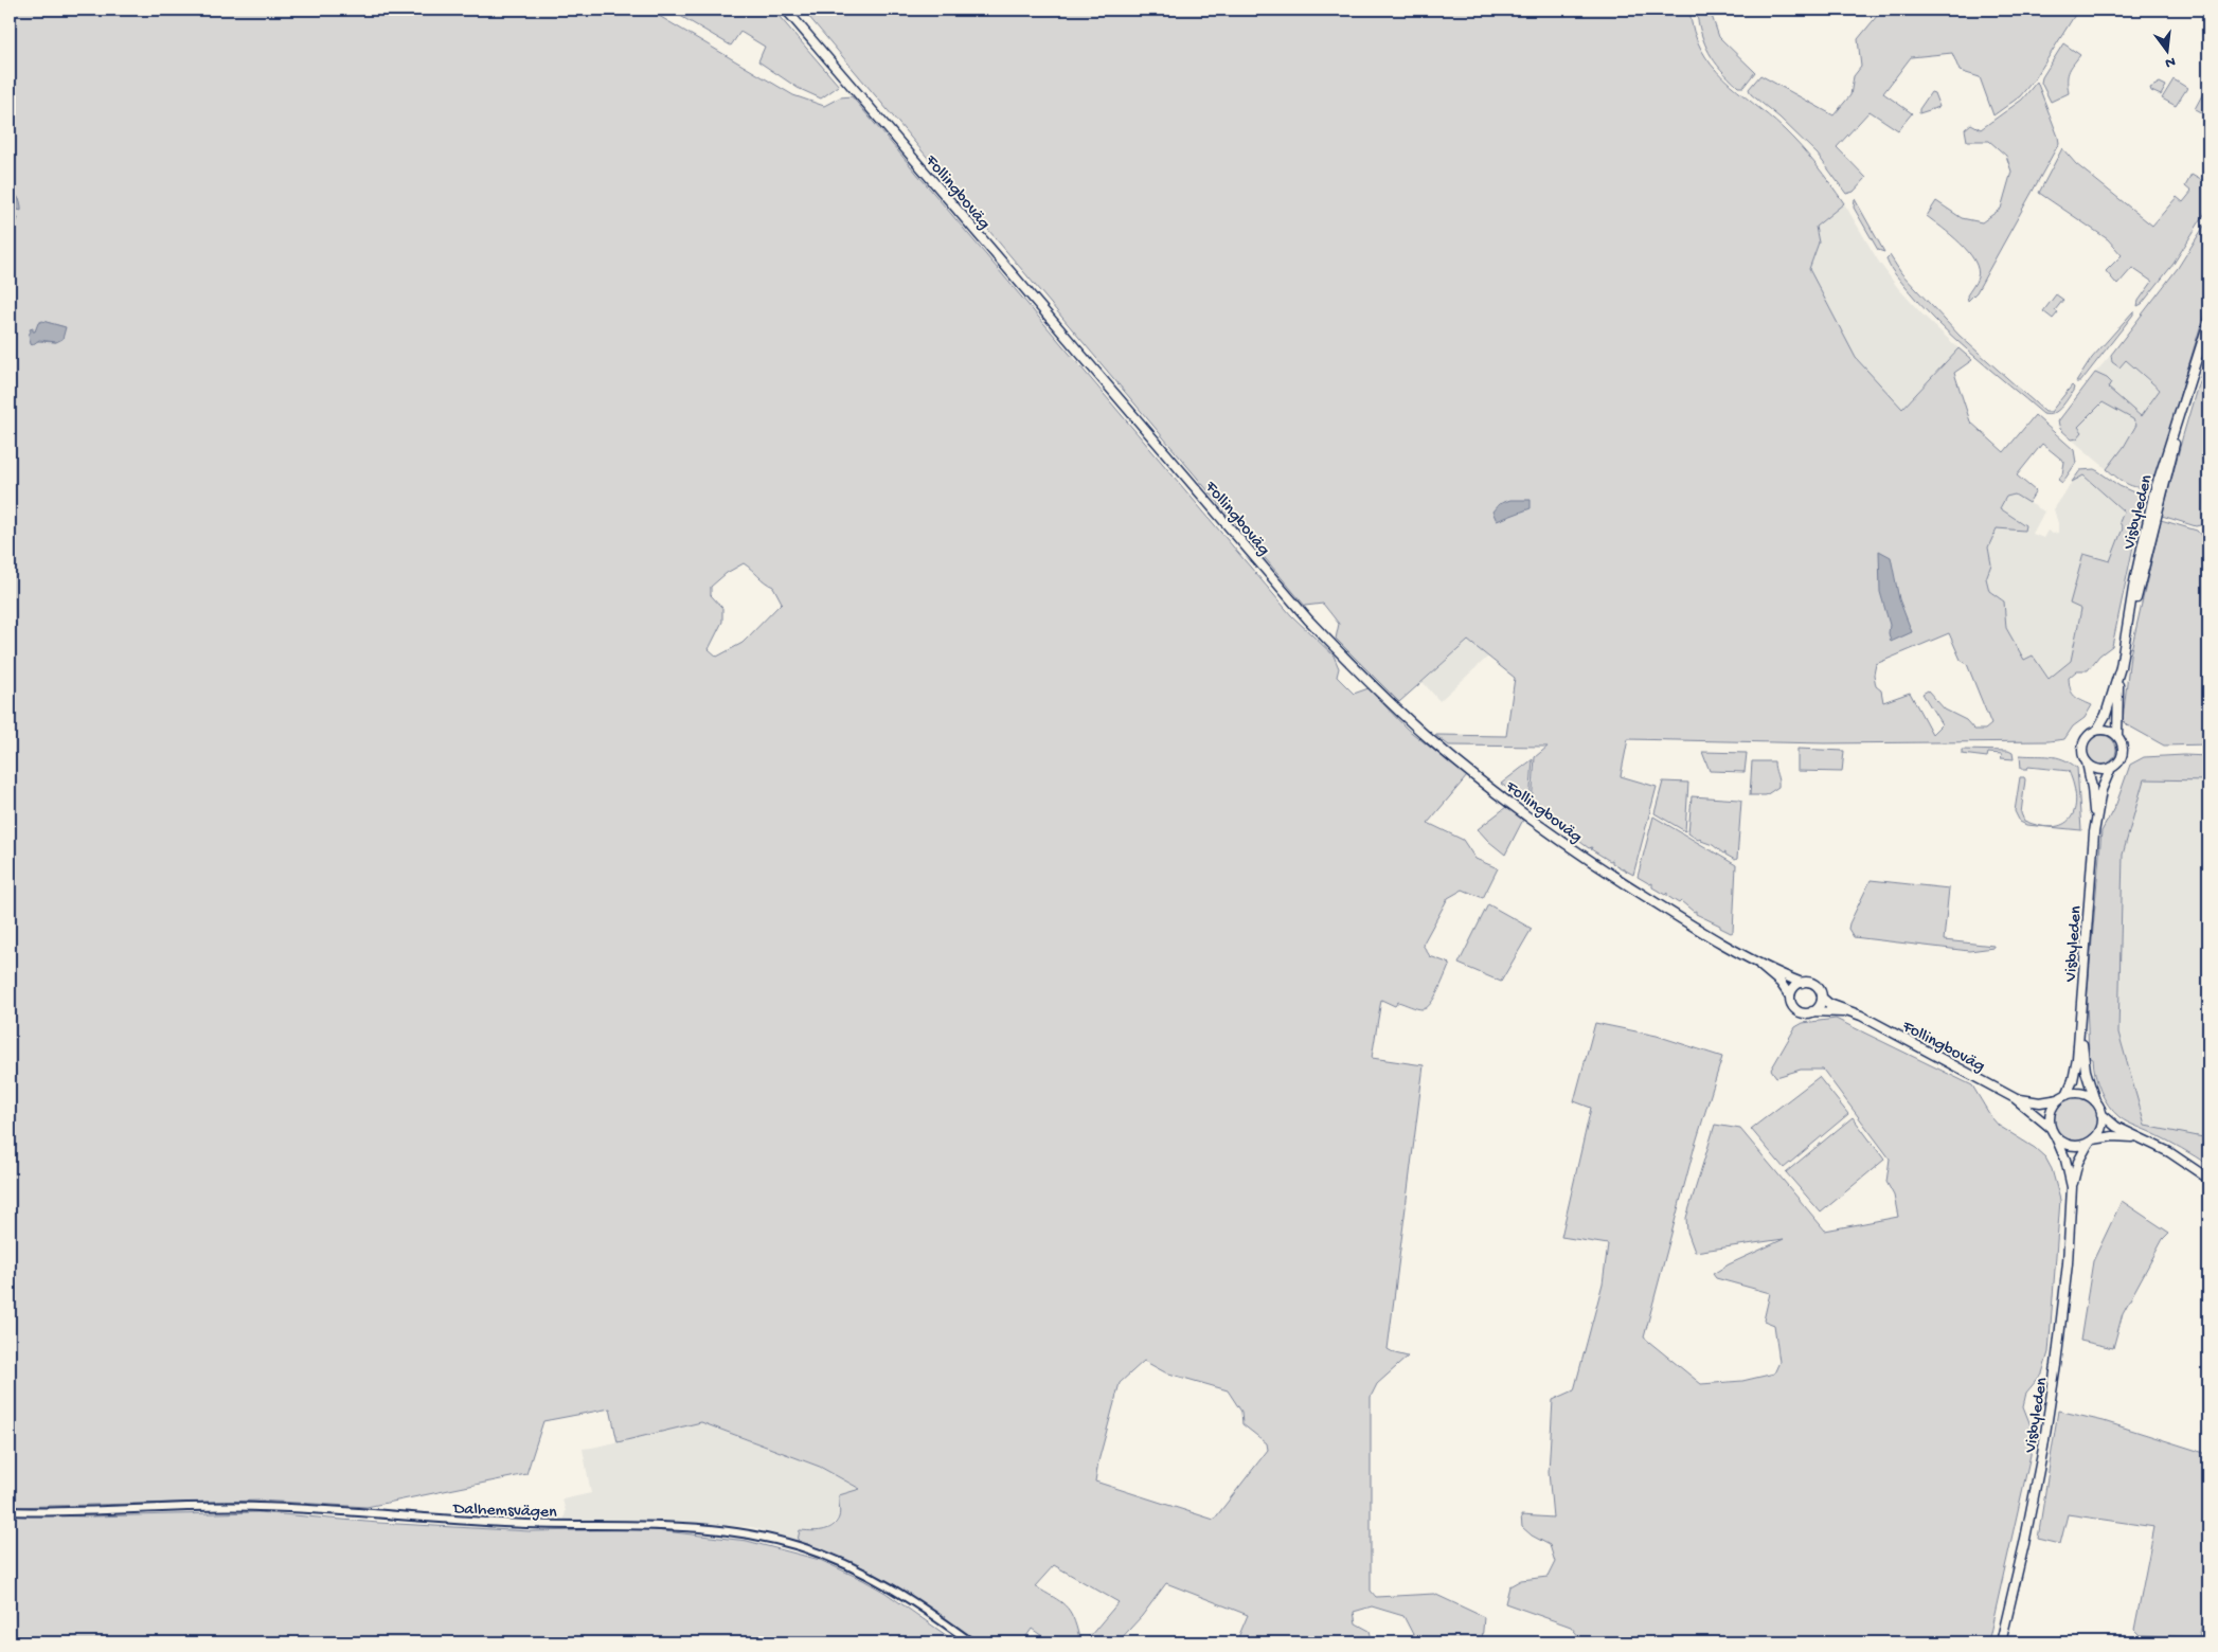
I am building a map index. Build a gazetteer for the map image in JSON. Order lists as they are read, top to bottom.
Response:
{
  "streets": {
    "main road": ["Follingboväg", "Visbyleden"],
    "street": ["Dalhemsvägen"]
  },
  "crossings": [
    ["Follingboväg", "Visbyleden"]
  ],
  "north": "bottom"
}
